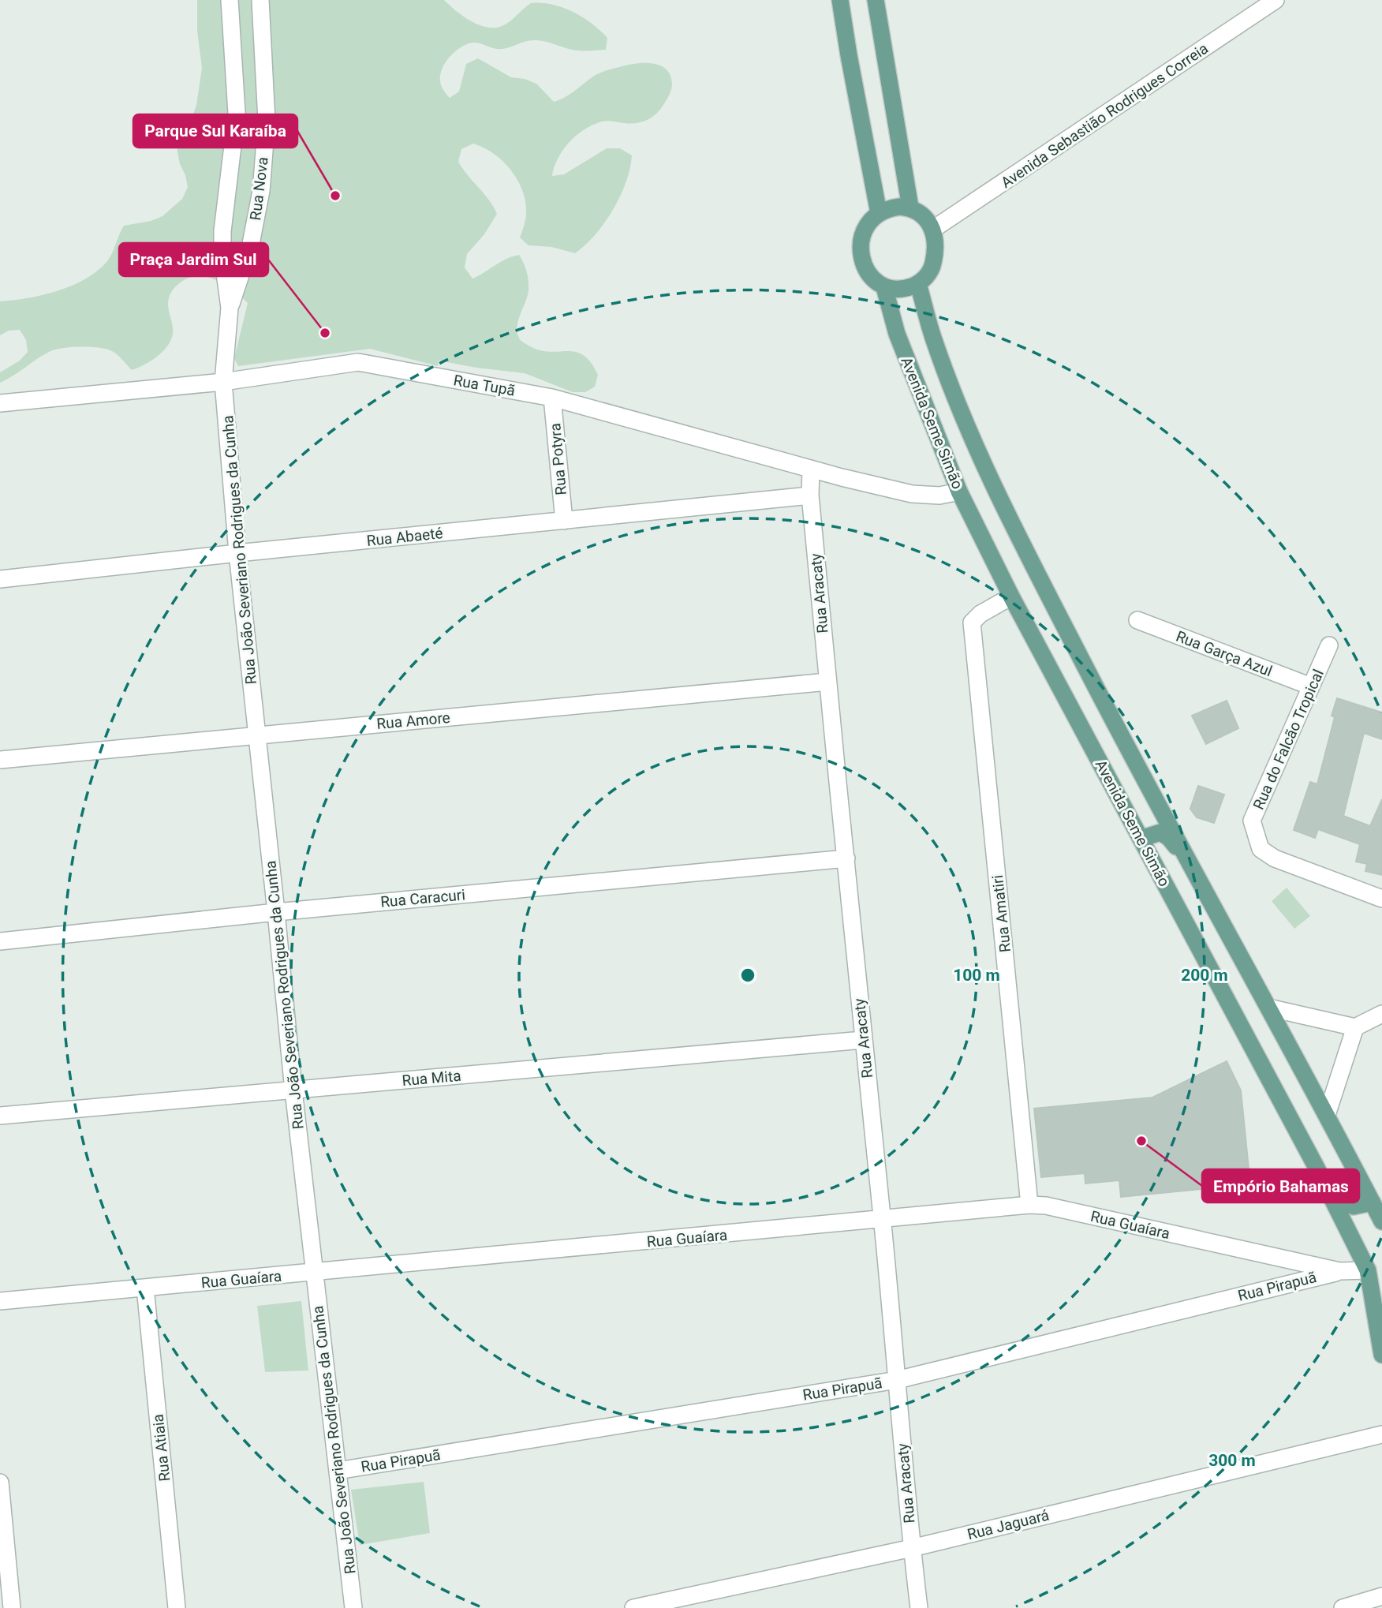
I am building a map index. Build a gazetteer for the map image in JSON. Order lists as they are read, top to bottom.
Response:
{
  "streets": {
    "main road": ["Avenida Seme Simão"],
    "street": [
      "Avenida Sebastião Rodrigues Correia",
      "Rua Nova",
      "Rua Tupã",
      "Rua Potyra",
      "Rua Abaeté",
      "Rua João Severiano Rodrigues da Cunha",
      "Rua Aracaty",
      "Rua Garça Azul",
      "Rua Amore",
      "Rua do Falcão Tropical",
      "Rua Caracuri",
      "Rua Amatiri",
      "Rua Mita",
      "Rua Guaíara",
      "Rua Pirapuã",
      "Rua Atiaia",
      "Rua Jaguará"
    ]
  },
  "crossings": [
    ["Avenida Sebastião Rodrigues Correia", "Avenida Seme Simão"],
    ["Rua Nova", "Rua Tupã"],
    ["Rua Nova", "Rua João Severiano Rodrigues da Cunha"],
    ["Rua Tupã", "Avenida Seme Simão"],
    ["Rua Tupã", "Rua Potyra"],
    ["Rua Tupã", "Rua João Severiano Rodrigues da Cunha"],
    ["Rua Tupã", "Rua Aracaty"],
    ["Avenida Seme Simão", "Rua Amatiri"],
    ["Avenida Seme Simão", "Rua Guaíara"],
    ["Rua Potyra", "Rua Abaeté"],
    ["Rua Abaeté", "Rua João Severiano Rodrigues da Cunha"],
    ["Rua Abaeté", "Rua Aracaty"],
    ["Rua João Severiano Rodrigues da Cunha", "Rua Amore"],
    ["Rua João Severiano Rodrigues da Cunha", "Rua Caracuri"],
    ["Rua João Severiano Rodrigues da Cunha", "Rua Mita"],
    ["Rua João Severiano Rodrigues da Cunha", "Rua Guaíara"],
    ["Rua João Severiano Rodrigues da Cunha", "Rua Pirapuã"],
    ["Rua Aracaty", "Rua Amore"],
    ["Rua Aracaty", "Rua Caracuri"],
    ["Rua Aracaty", "Rua Mita"],
    ["Rua Aracaty", "Rua Guaíara"],
    ["Rua Aracaty", "Rua Pirapuã"],
    ["Rua Aracaty", "Rua Jaguará"],
    ["Rua Garça Azul", "Rua do Falcão Tropical"],
    ["Rua Amatiri", "Rua Guaíara"],
    ["Rua Guaíara", "Rua Pirapuã"],
    ["Rua Guaíara", "Rua Atiaia"]
  ],
  "places": ["Parque Sul Karaíba", "Praça Jardim Sul", "Empório Bahamas"],
  "rings": ["100 m", "200 m", "300 m"]
}
